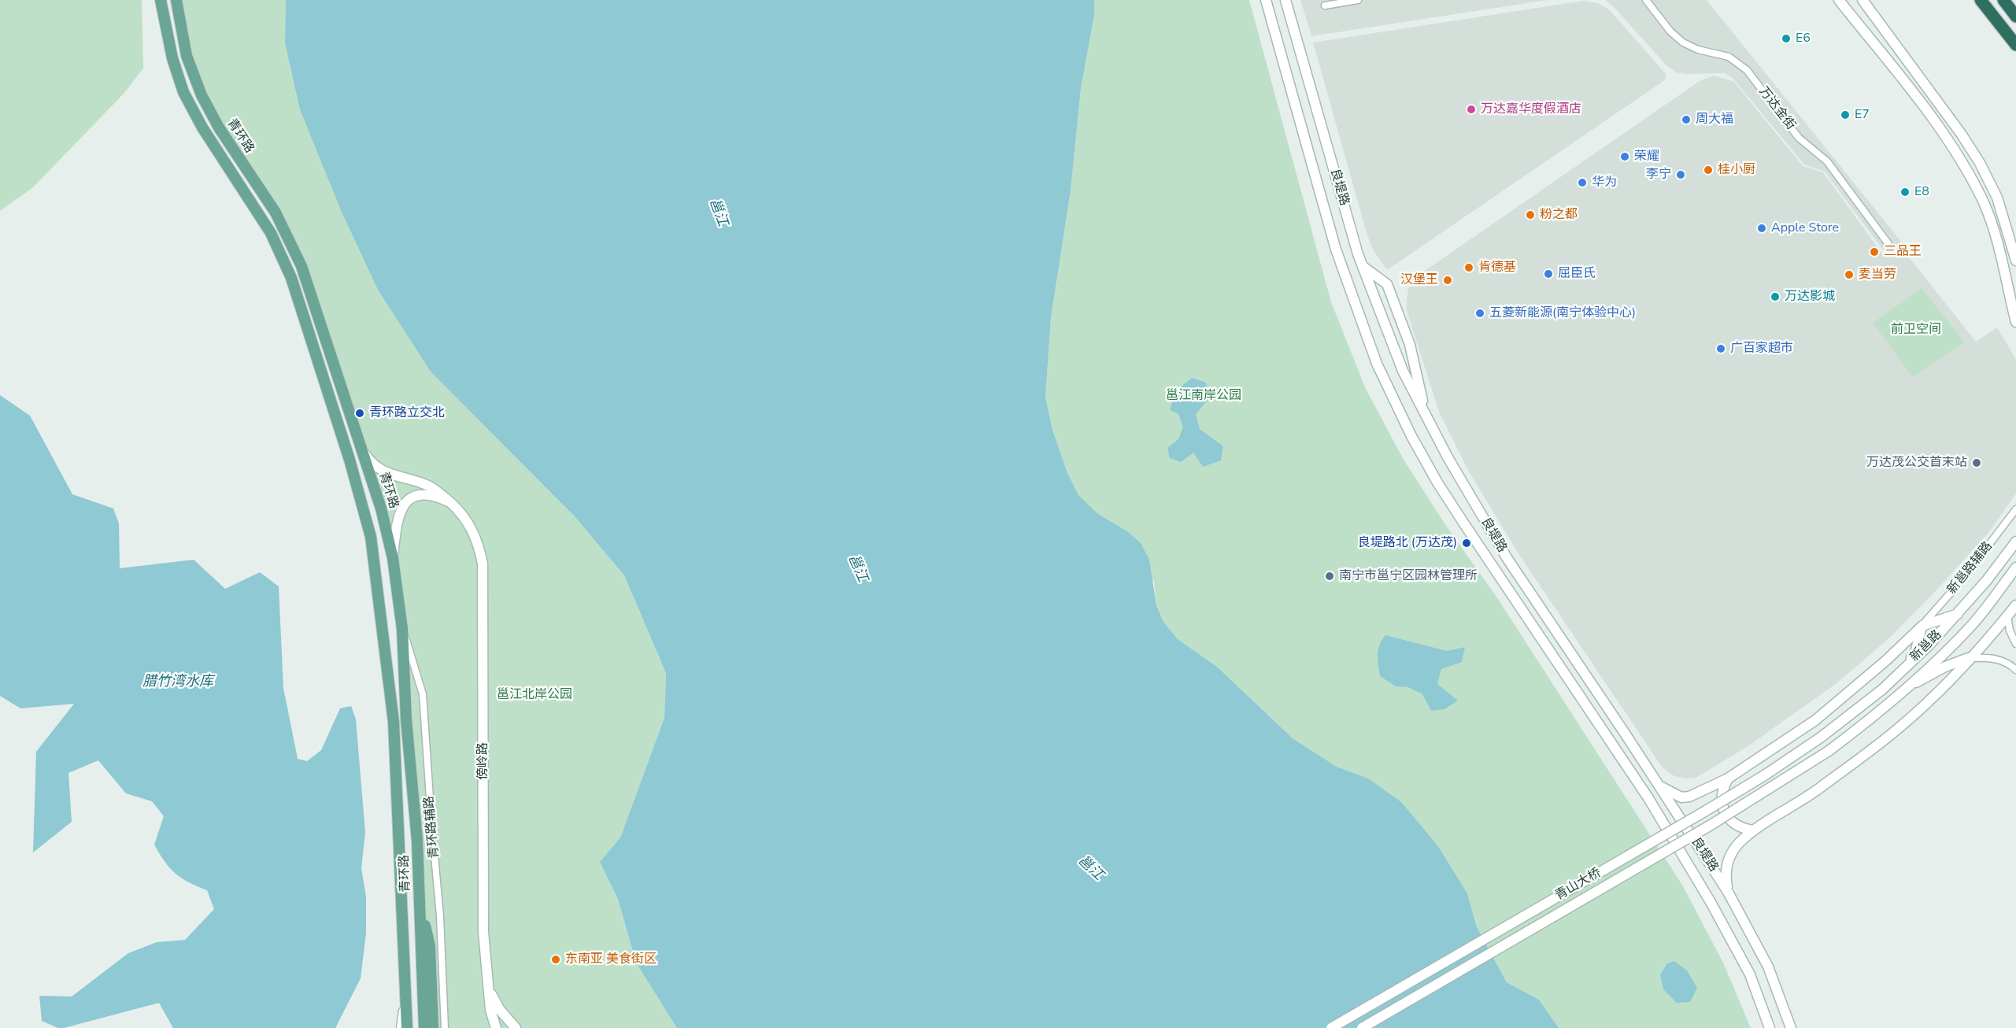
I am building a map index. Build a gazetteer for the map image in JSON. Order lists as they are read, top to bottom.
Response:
{
  "streets": {
    "main road": [
      "青环路",
      "良堤路",
      "新邕路",
      "傍岭路",
      "青山大桥"
    ],
    "street": ["万达金街", "新邕路辅路", "青环路辅路"]
  },
  "crossings": [
    ["青环路", "傍岭路"],
    ["青环路", "青环路辅路"],
    ["新邕路", "青山大桥"]
  ],
  "water": ["邕江", "腊竹湾水库"],
  "parks": ["前卫空间", "邕江南岸公园", "邕江北岸公园"],
  "places": [
    "E6",
    "万达嘉华度假酒店",
    "E7",
    "周大福",
    "荣耀",
    "桂小厨",
    "李宁",
    "华为",
    "E8",
    "粉之都",
    "Apple Store",
    "三品王",
    "肯德基",
    "屈臣氏",
    "麦当劳",
    "汉堡王",
    "万达影城",
    "五菱新能源(南宁体验中心)",
    "广百家超市",
    "青环路立交北",
    "万达茂公交首末站",
    "良堤路北 (万达茂)",
    "南宁市邕宁区园林管理所",
    "东南亚 美食街区"
  ]
}
